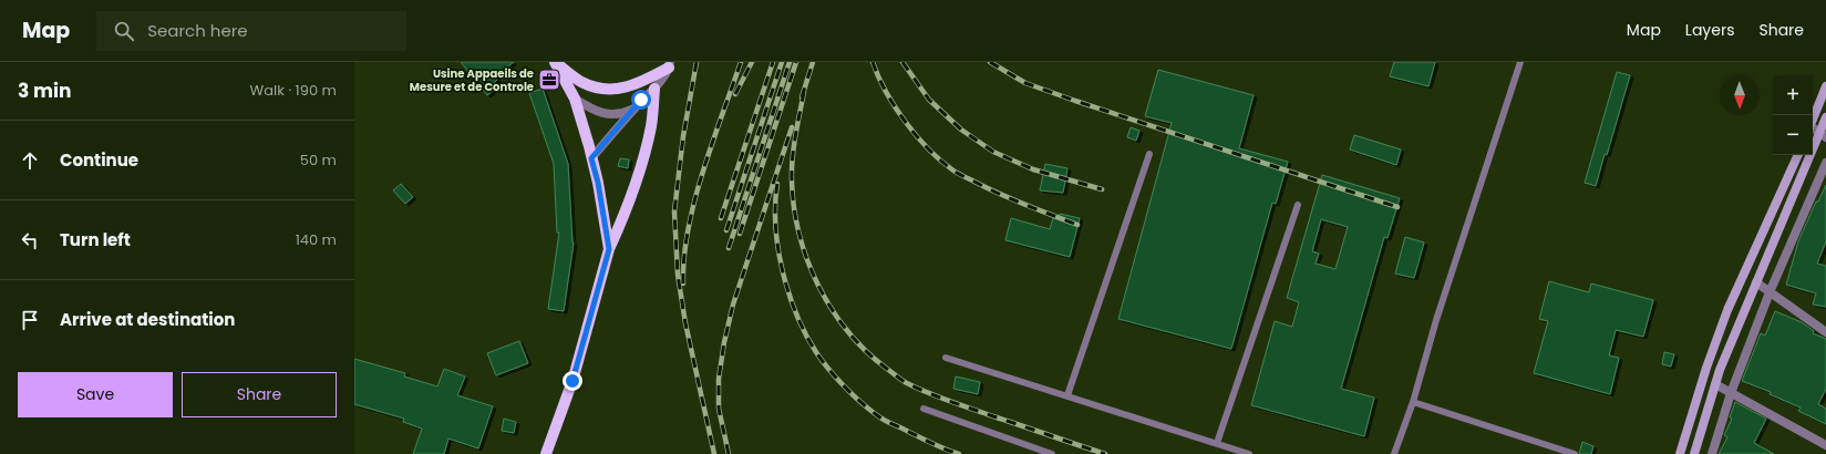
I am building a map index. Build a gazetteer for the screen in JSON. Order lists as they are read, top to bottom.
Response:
{
  "places": {
    "office": ["Usine Appaeils de Mesure et de Controle"]
  },
  "north": "bottom",
  "page": {
    "header": "Map",
    "search": "Search here",
    "nav": ["Map", "Layers", "Share"],
    "heading": ["3 min", "Walk · 190 m"],
    "map_buttons": ["+", "−"],
    "list": [
      ["Continue", "50 m"],
      ["Turn left", "140 m"],
      "Arrive at destination"
    ],
    "buttons": ["Save", "Share"]
  }
}
